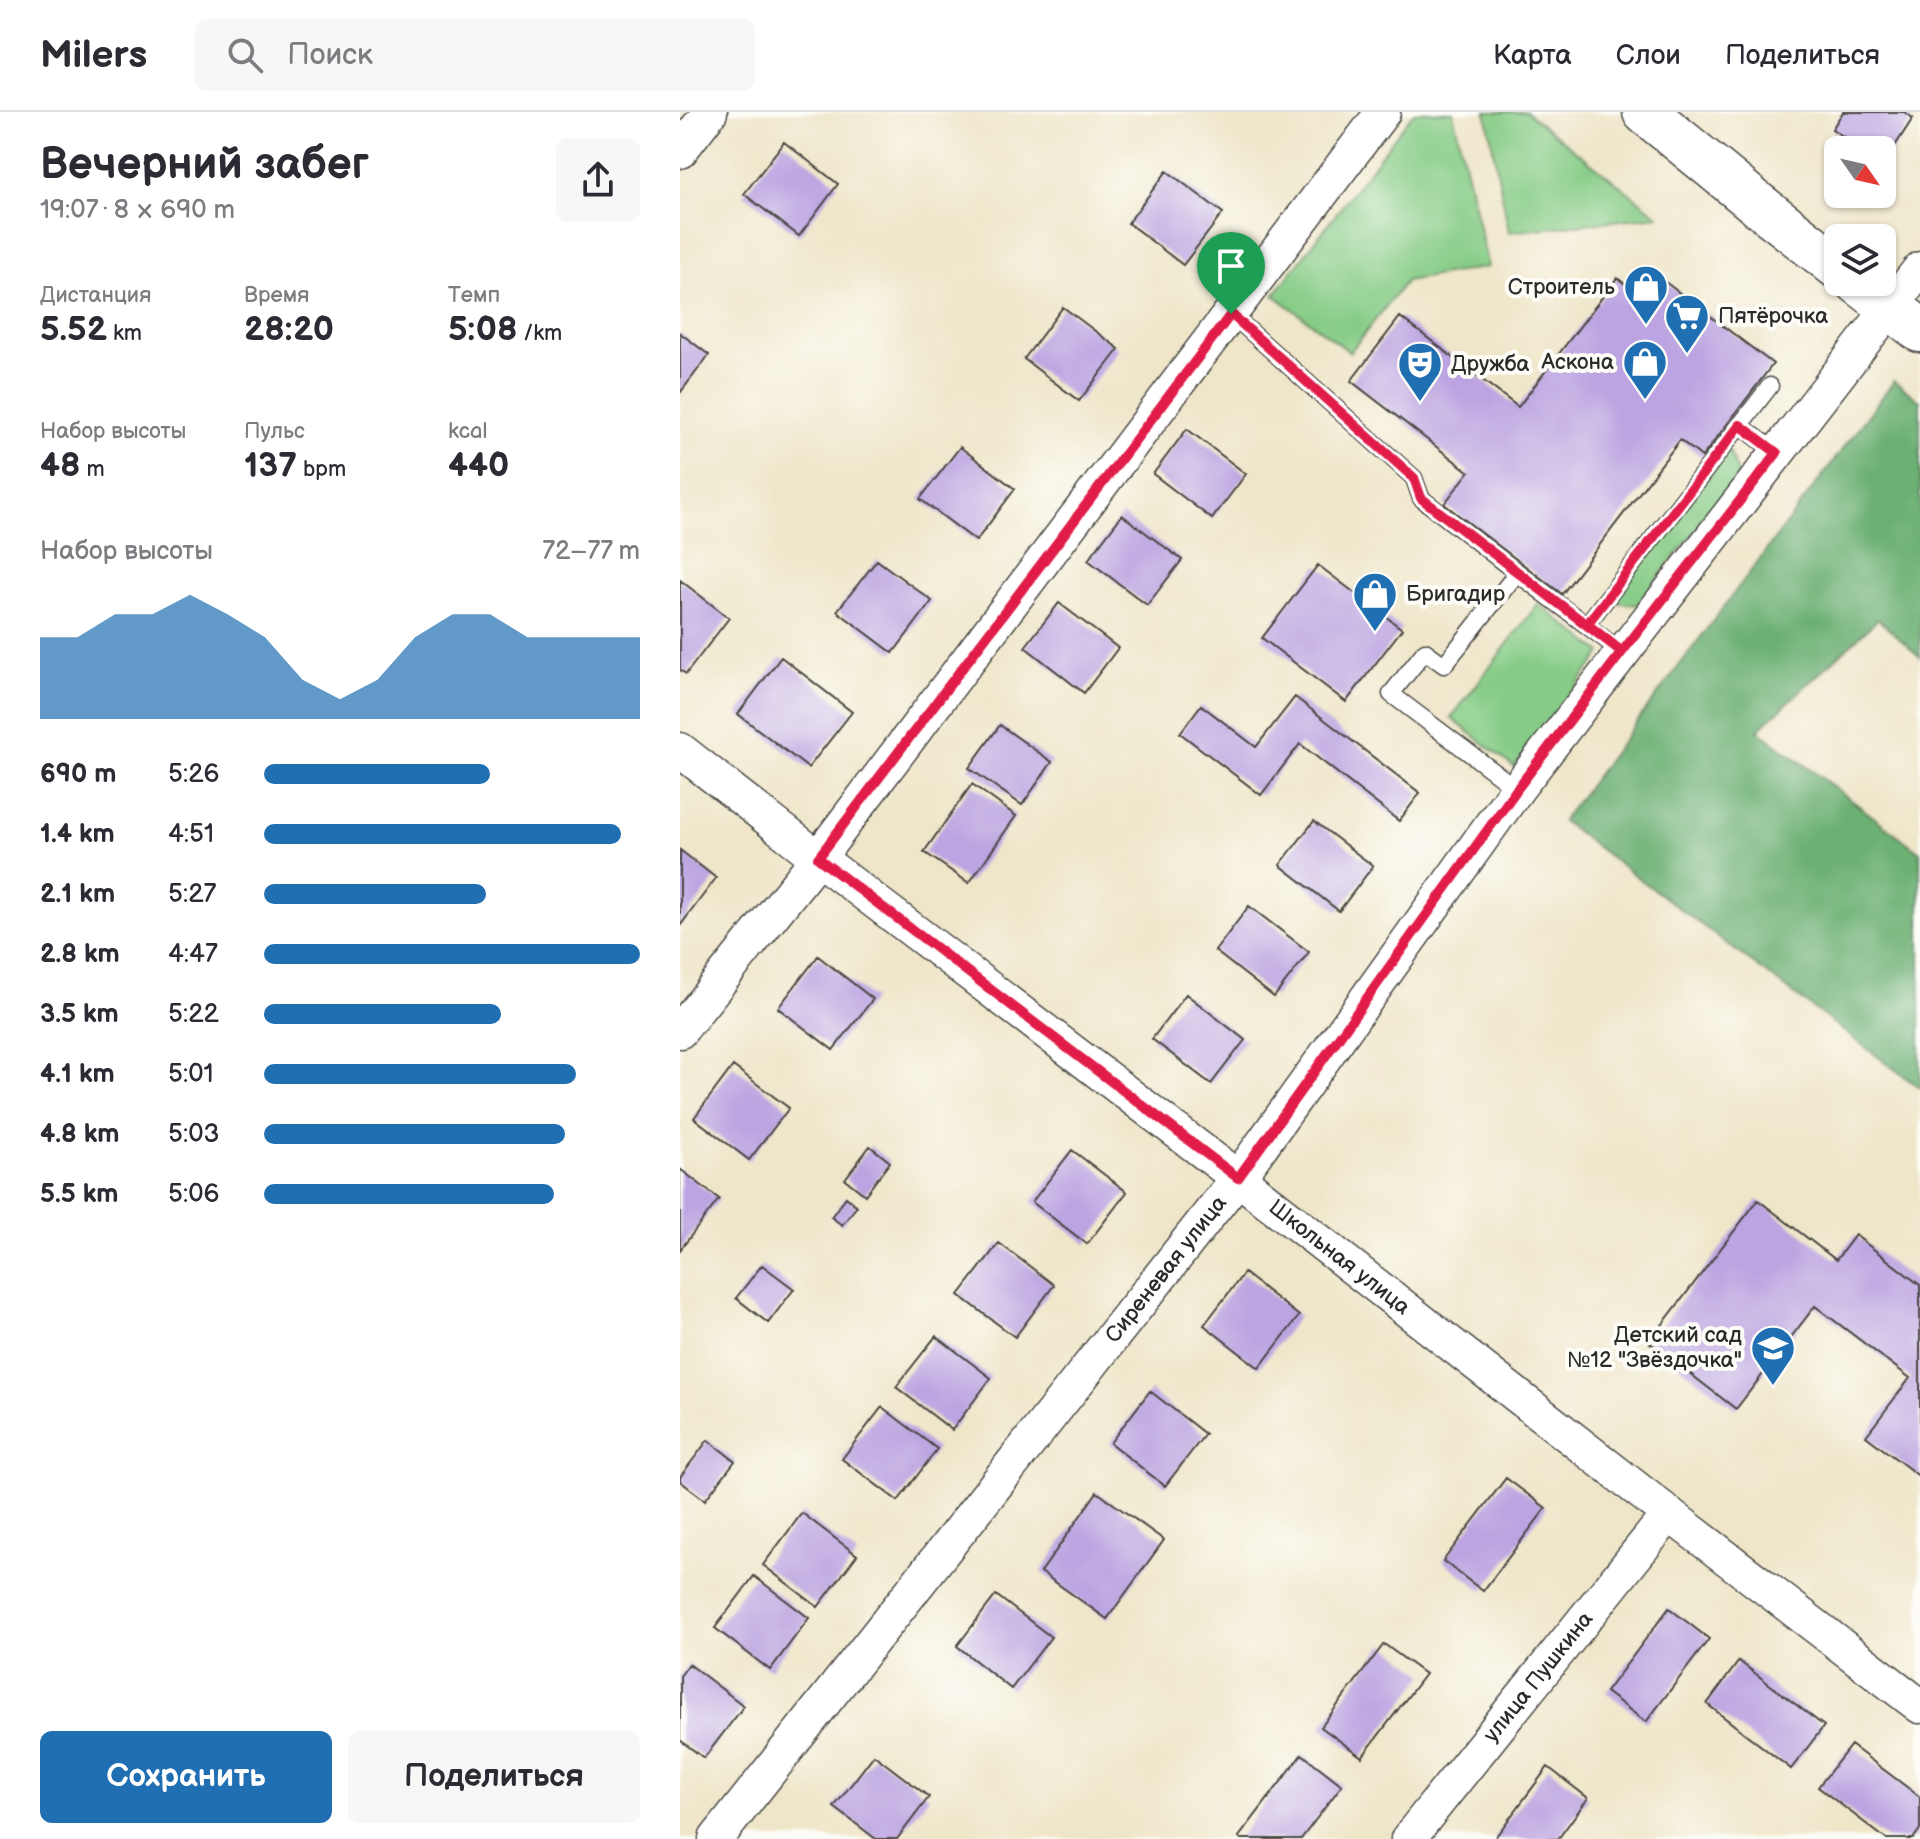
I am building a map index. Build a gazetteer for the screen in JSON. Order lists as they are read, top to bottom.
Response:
{
  "streets": {
    "street": ["Школьная улица", "Сиреневая улица", "улица Пушкина"]
  },
  "crossings": [
    ["Школьная улица", "Сиреневая улица"],
    ["Школьная улица", "улица Пушкина"]
  ],
  "places": {
    "shop": ["Строитель", "Аскона", "Бригадир"],
    "supermarket": ["Пятёрочка"],
    "theatre": ["Дружба"],
    "school or university": ["Детский сад №12 \"Звёздочка\""]
  },
  "north": "bottom right",
  "page": {
    "header": "Milers",
    "search": "Поиск",
    "nav": ["Карта", "Слои", "Поделиться"],
    "heading": ["Вечерний забег", "19:07 · 8 × 690 m"],
    "stats": [
      ["Дистанция", "5.52 km"],
      ["Время", "28:20"],
      ["Темп", "5:08 /km"],
      ["Набор высоты", "48 m"],
      ["Пульс", "137 bpm"],
      ["kcal", "440"]
    ],
    "chart": ["Набор высоты", "72–77 m"],
    "list": [
      {
        "name": "690 m",
        "note": "5:26"
      },
      {
        "name": "1.4 km",
        "note": "4:51"
      },
      {
        "name": "2.1 km",
        "note": "5:27"
      },
      {
        "name": "2.8 km",
        "note": "4:47"
      },
      {
        "name": "3.5 km",
        "note": "5:22"
      },
      {
        "name": "4.1 km",
        "note": "5:01"
      },
      {
        "name": "4.8 km",
        "note": "5:03"
      },
      {
        "name": "5.5 km",
        "note": "5:06"
      }
    ],
    "buttons": ["Сохранить", "Поделиться"]
  }
}
